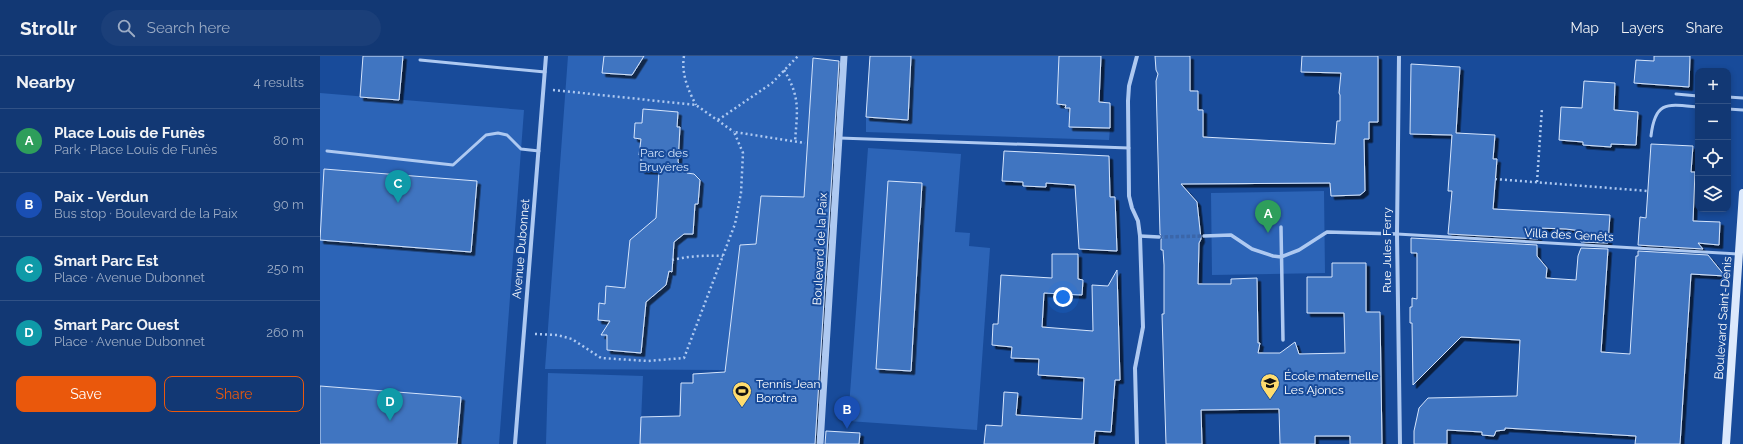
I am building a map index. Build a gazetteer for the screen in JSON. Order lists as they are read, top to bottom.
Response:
{
  "streets": {
    "main road": ["Boulevard Saint-Denis"],
    "street": ["Avenue Dubonnet", "Boulevard de la Paix", "Rue Jules Ferry"],
    "lane": ["Villa des Genêts"]
  },
  "crossings": [
    ["Villa des Genêts", "Rue Jules Ferry"],
    ["Villa des Genêts", "Boulevard Saint-Denis"]
  ],
  "parks": ["Parc des Bruyères"],
  "places": {
    "school or university": ["École maternelle Les Ajoncs"],
    "sports": ["Tennis Jean Borotra"]
  },
  "page": {
    "header": "Strollr",
    "search": "Search here",
    "nav": ["Map", "Layers", "Share"],
    "heading": ["Nearby", "4 results"],
    "map_buttons": ["+", "−"],
    "list": [
      {
        "mark": "A",
        "name": "Place Louis de Funès",
        "note": "Park · Place Louis de Funès",
        "value": "80 m"
      },
      {
        "mark": "B",
        "name": "Paix - Verdun",
        "note": "Bus stop · Boulevard de la Paix",
        "value": "90 m"
      },
      {
        "mark": "C",
        "name": "Smart Parc Est",
        "note": "Place · Avenue Dubonnet",
        "value": "250 m"
      },
      {
        "mark": "D",
        "name": "Smart Parc Ouest",
        "note": "Place · Avenue Dubonnet",
        "value": "260 m"
      }
    ],
    "pins": [
      "C",
      "A",
      "D",
      "B"
    ],
    "buttons": ["Save", "Share"]
  }
}
